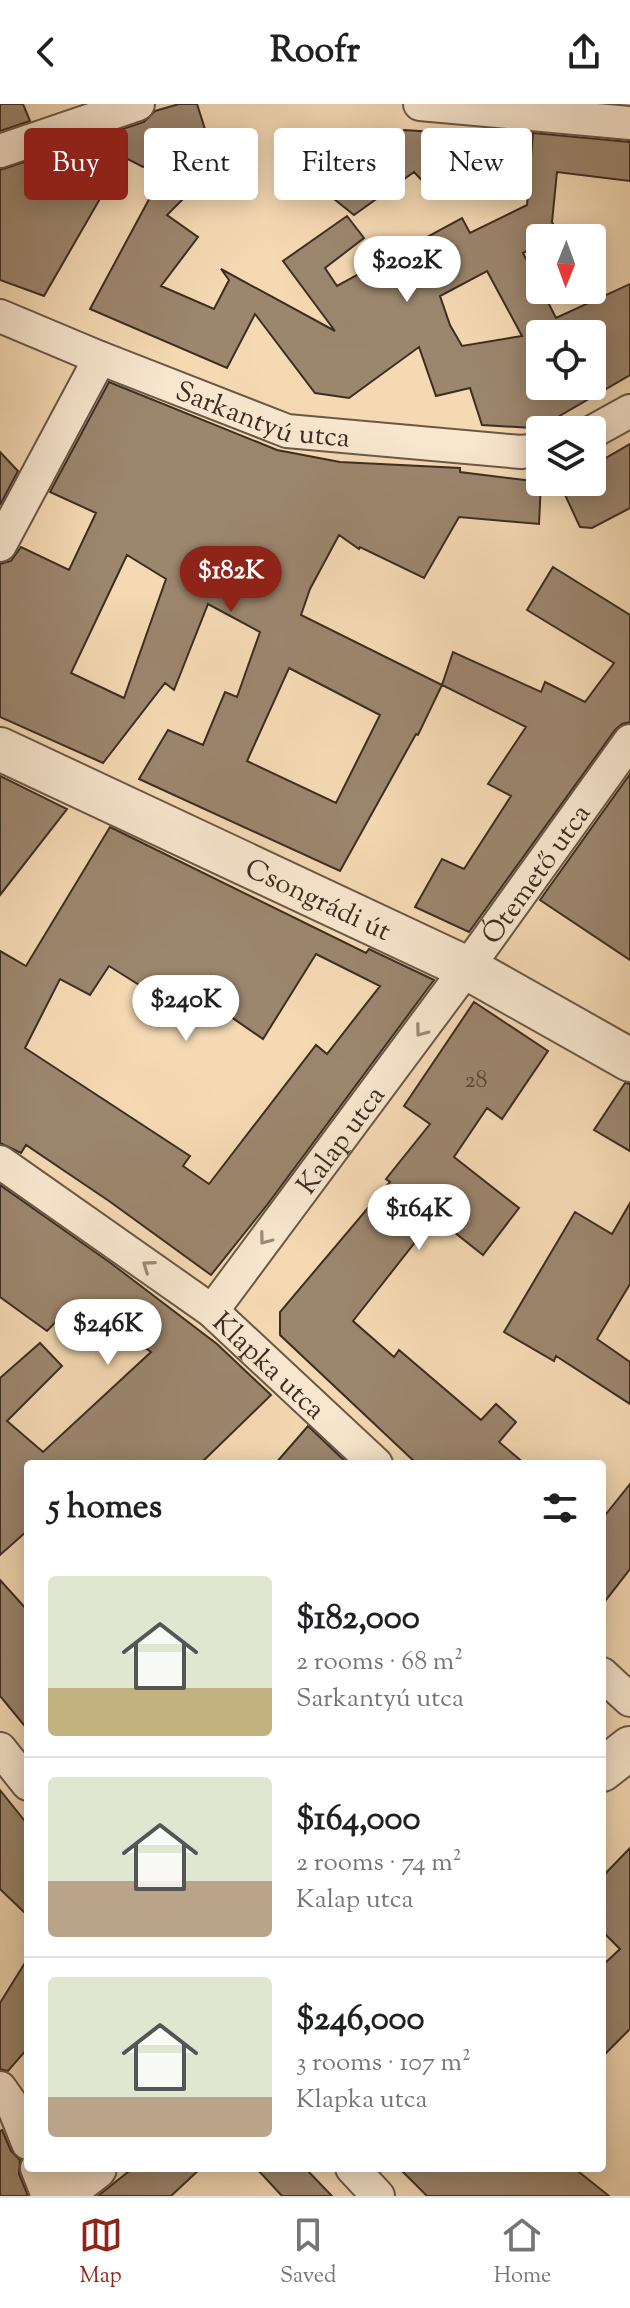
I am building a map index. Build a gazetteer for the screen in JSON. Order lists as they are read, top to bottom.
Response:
{
  "streets": {
    "street": [
      "Sarkantyú utca",
      "Ótemető utca",
      "Csongrádi út",
      "Kalap utca",
      "Klapka utca"
    ]
  },
  "crossings": [
    ["Ótemető utca", "Csongrádi út"],
    ["Ótemető utca", "Kalap utca"],
    ["Csongrádi út", "Kalap utca"],
    ["Kalap utca", "Klapka utca"]
  ],
  "one_way": ["Kalap utca", "Klapka utca"],
  "house_numbers": ["28"],
  "north": "bottom",
  "page": {
    "header": "Roofr",
    "chip": [
      "Buy",
      "Rent",
      "Filters",
      "New"
    ],
    "price": [
      "$202K",
      "$182K",
      "$240K",
      "$164K",
      "$246K"
    ],
    "heading": "5 homes",
    "list": [
      {
        "name": "$182,000",
        "note": "2 rooms · 68 m² · Sarkantyú utca"
      },
      {
        "name": "$164,000",
        "note": "2 rooms · 74 m² · Kalap utca"
      },
      {
        "name": "$246,000",
        "note": "3 rooms · 107 m² · Klapka utca"
      }
    ],
    "tabs": ["Map", "Saved", "Home"]
  }
}
